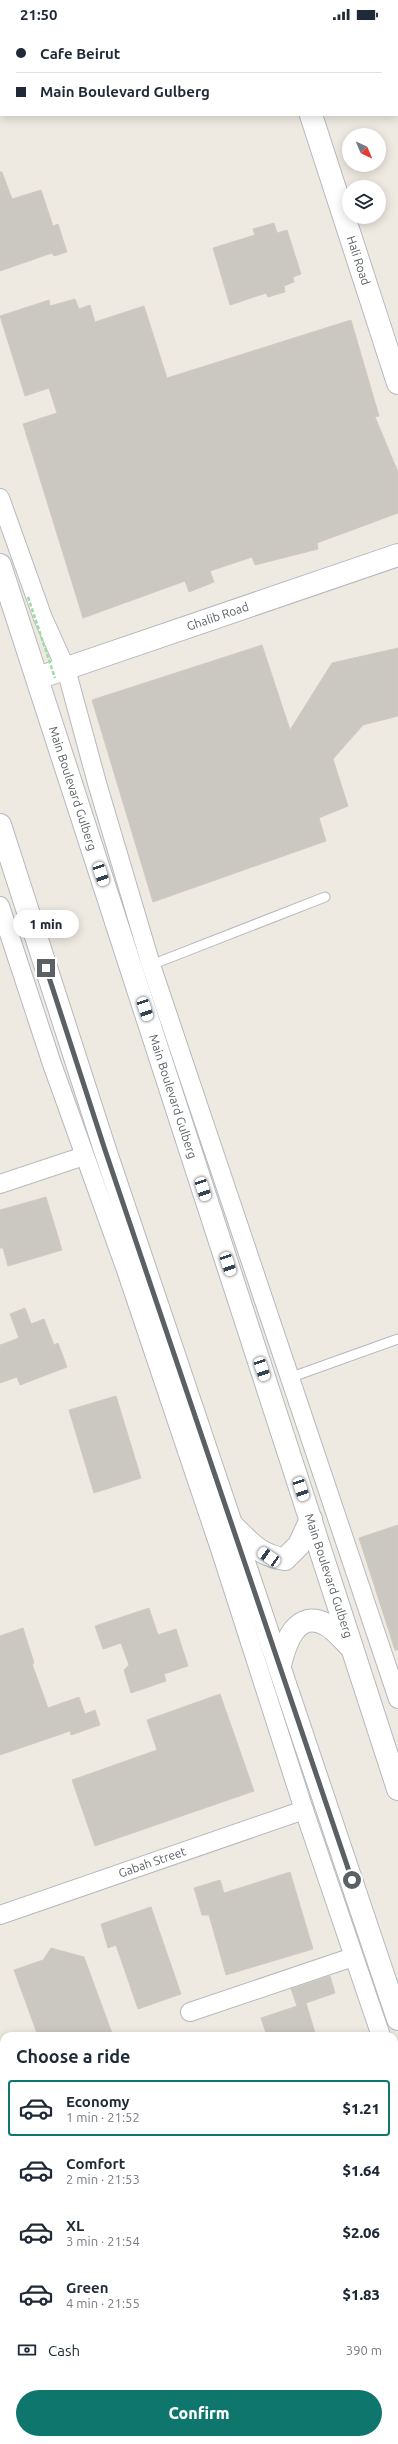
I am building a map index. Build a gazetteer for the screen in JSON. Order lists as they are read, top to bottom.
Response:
{
  "streets": {
    "main road": ["Hali Road", "Ghalib Road", "Main Boulevard Gulberg"],
    "street": ["Gabah Street"]
  },
  "crossings": [
    ["Ghalib Road", "Main Boulevard Gulberg"]
  ],
  "north": "bottom right",
  "page": {
    "status": "21:50",
    "banner": ["Cafe Beirut", "Main Boulevard Gulberg"],
    "bubble": "1 min",
    "heading": "Choose a ride",
    "list": [
      {
        "name": "Economy",
        "note": "1 min · 21:52",
        "value": "$1.21"
      },
      {
        "name": "Comfort",
        "note": "2 min · 21:53",
        "value": "$1.64"
      },
      {
        "name": "XL",
        "note": "3 min · 21:54",
        "value": "$2.06"
      },
      {
        "name": "Green",
        "note": "4 min · 21:55",
        "value": "$1.83"
      }
    ],
    "pay": ["Cash", "390 m"],
    "buttons": "Confirm"
  }
}
